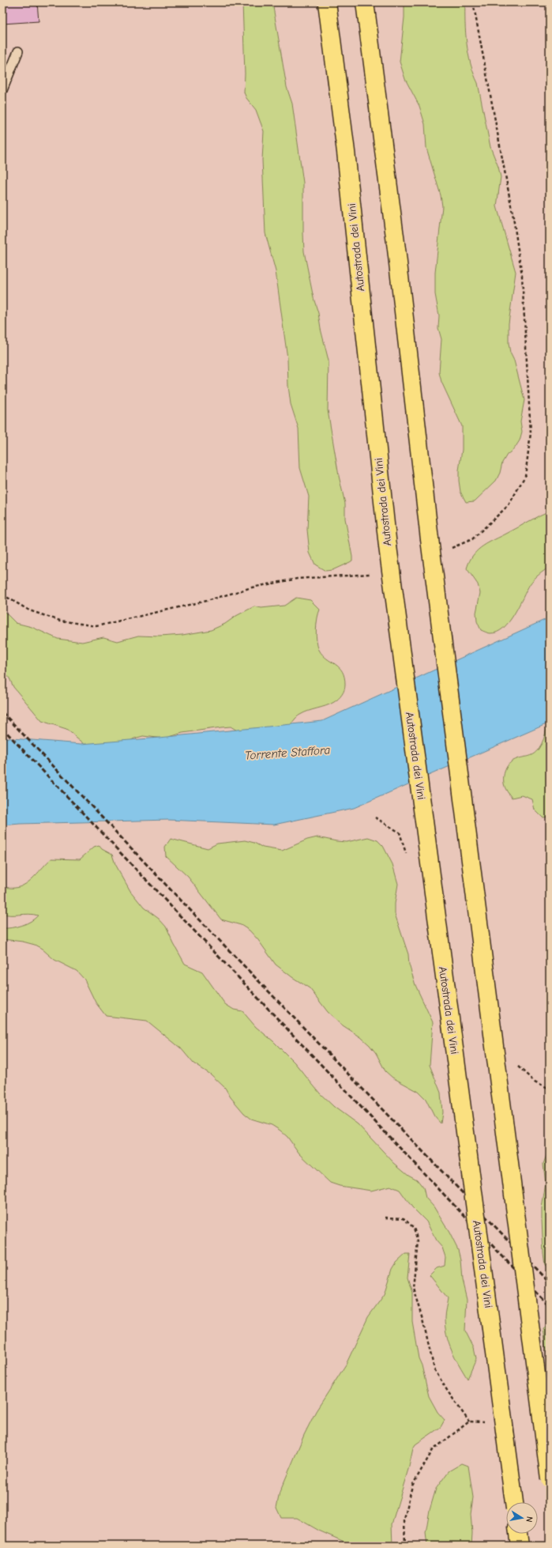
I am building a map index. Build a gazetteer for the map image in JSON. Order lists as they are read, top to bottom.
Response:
{
  "streets": {
    "highway": ["Autostrada dei Vini"]
  },
  "water": ["Torrente Staffora"],
  "north": "right"
}
